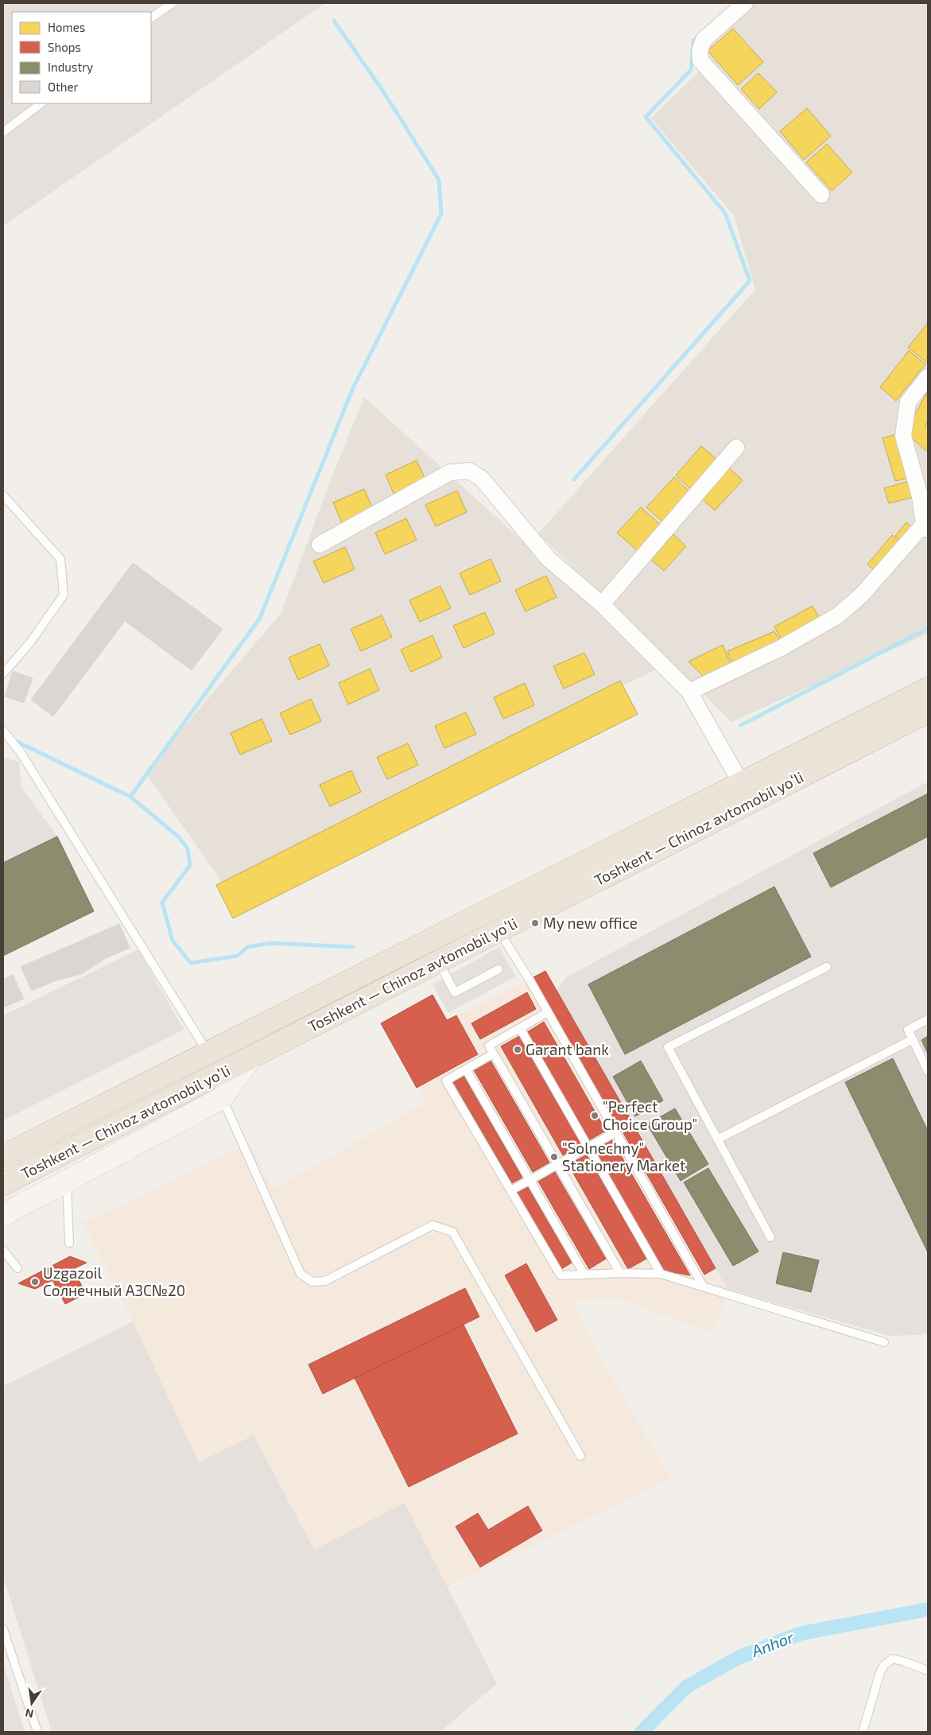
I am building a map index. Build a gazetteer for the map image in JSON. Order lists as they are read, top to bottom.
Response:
{
  "streets": {
    "highway": ["Toshkent — Chinoz avtomobil yoʻli"]
  },
  "water": ["Anhor"],
  "places": [
    "My new office",
    "Garant bank",
    "\"Perfect Choice Group\"",
    "\"Solnechny\" Stationery Market",
    "Uzgazoil Солнечный АЗС№20"
  ],
  "legend": [
    "Homes",
    "Shops",
    "Industry",
    "Other"
  ],
  "north": "bottom"
}
